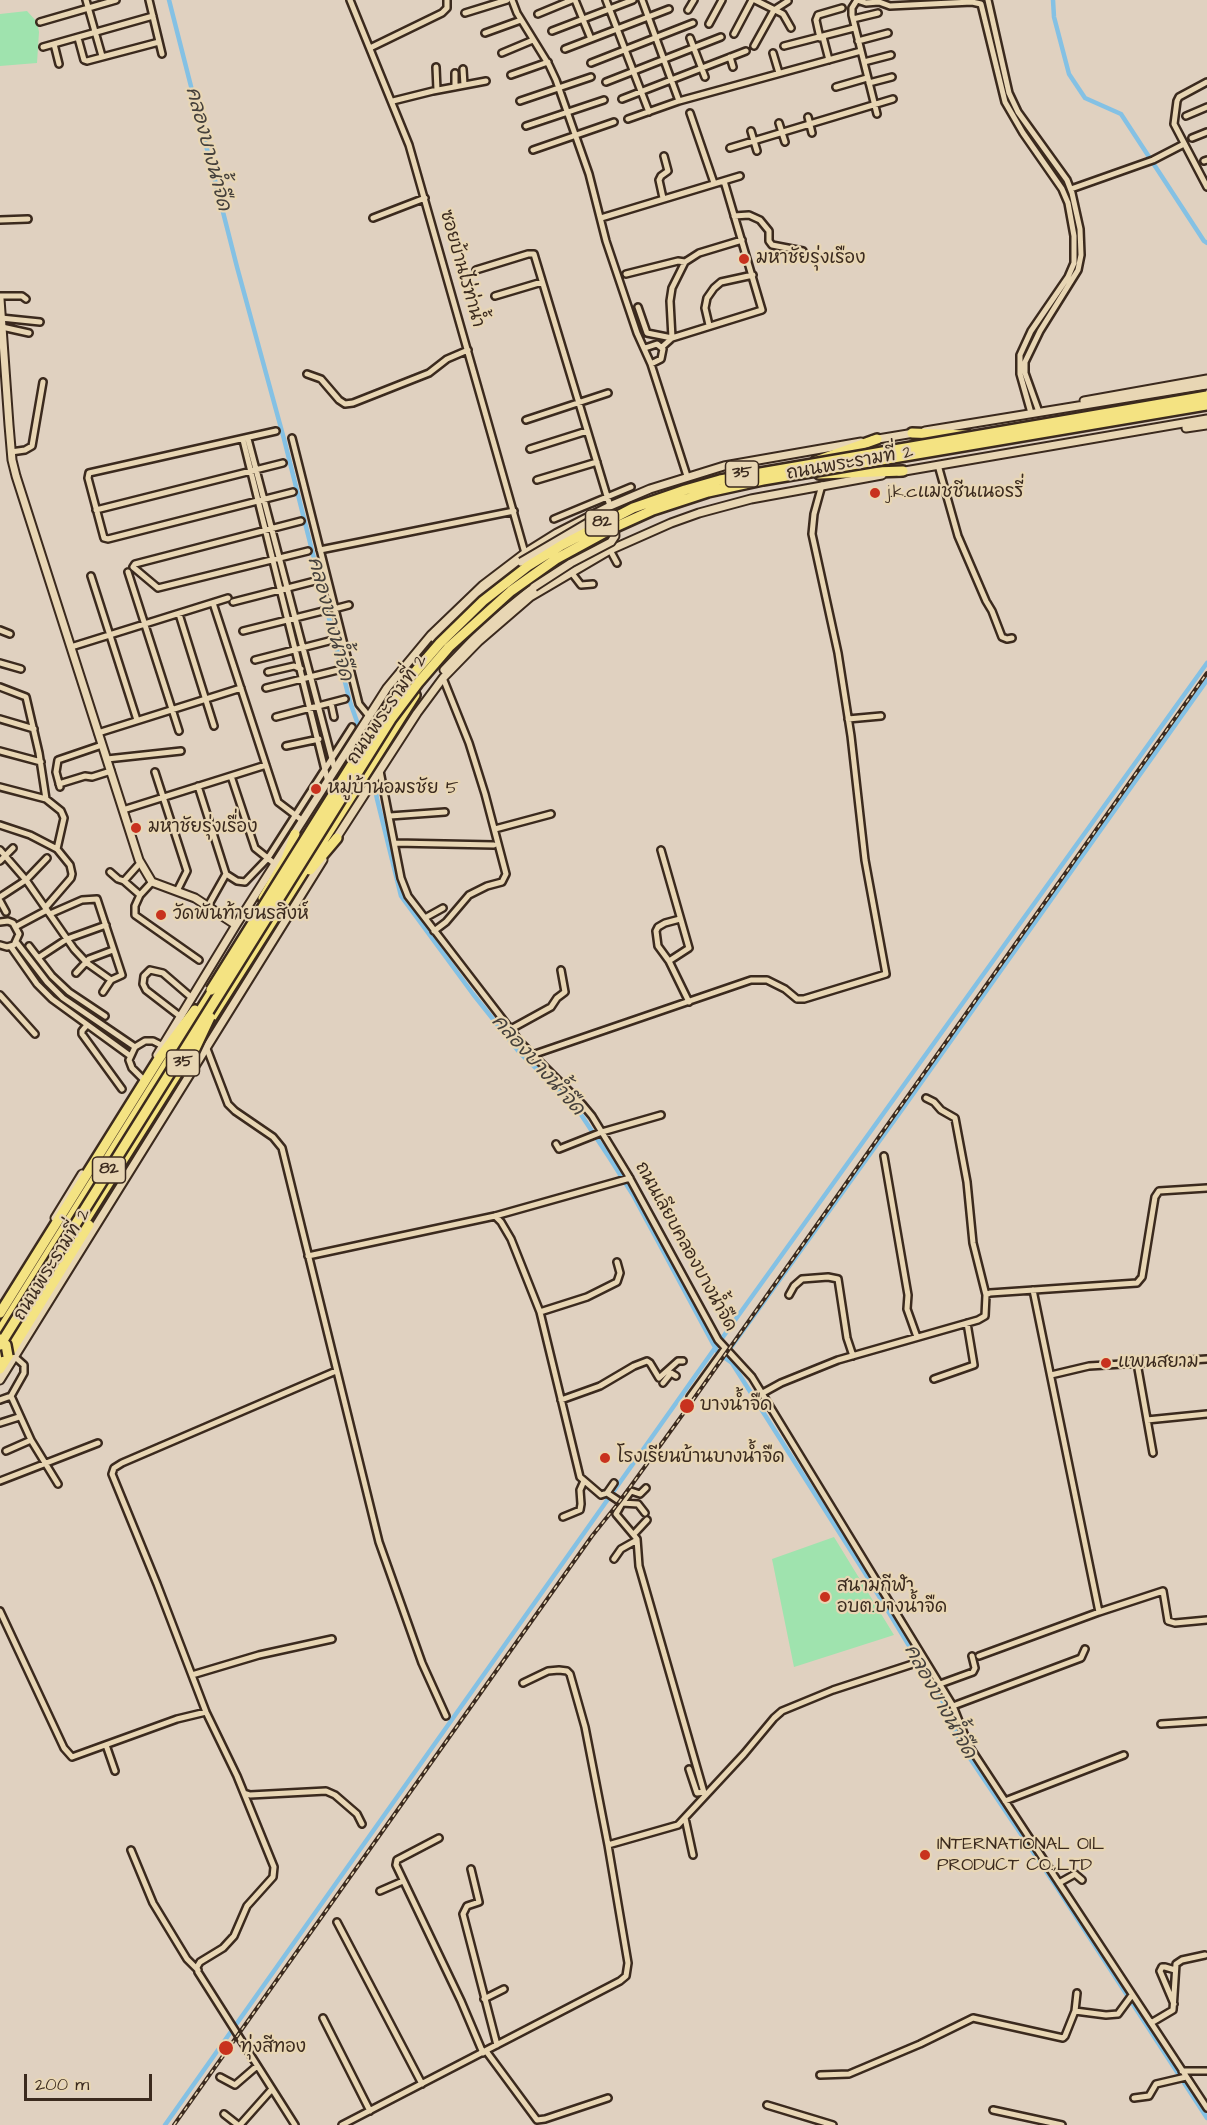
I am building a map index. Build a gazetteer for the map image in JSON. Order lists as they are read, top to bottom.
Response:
{
  "streets": {
    "highway": ["ถนนพระรามที่ 2", "35", "82"],
    "street": ["ซอยบ้านไร่ท่าน้ำ", "ถนนเลียบคลองบางน้ำจืด"]
  },
  "crossings": [
    ["ซอยบ้านไร่ท่าน้ำ", "ถนนพระรามที่ 2"],
    ["ถนนพระรามที่ 2", "82"],
    ["ถนนพระรามที่ 2", "ถนนเลียบคลองบางน้ำจืด"]
  ],
  "water": ["คลองบางน้ำจืด"],
  "places": [
    "มหาชัยรุ่งเรือง",
    "j.k.cแมชชีนเนอรรี่",
    "หมู่บ้านอมรชัย 5",
    "มหาชัยรุ่งเรื่อง",
    "วัดพันท้ายนรสิงห์",
    "แพนสยาม",
    "บางน้ำจืด",
    "โรงเรียนบ้านบางนํ้าจืด",
    "สนามกีฬา อบต.บางน้ำจืด",
    "INTERNATIONAL OIL PRODUCT CO.,LTD",
    "ทุ่งสีทอง"
  ],
  "scale_bar": "200 m"
}
